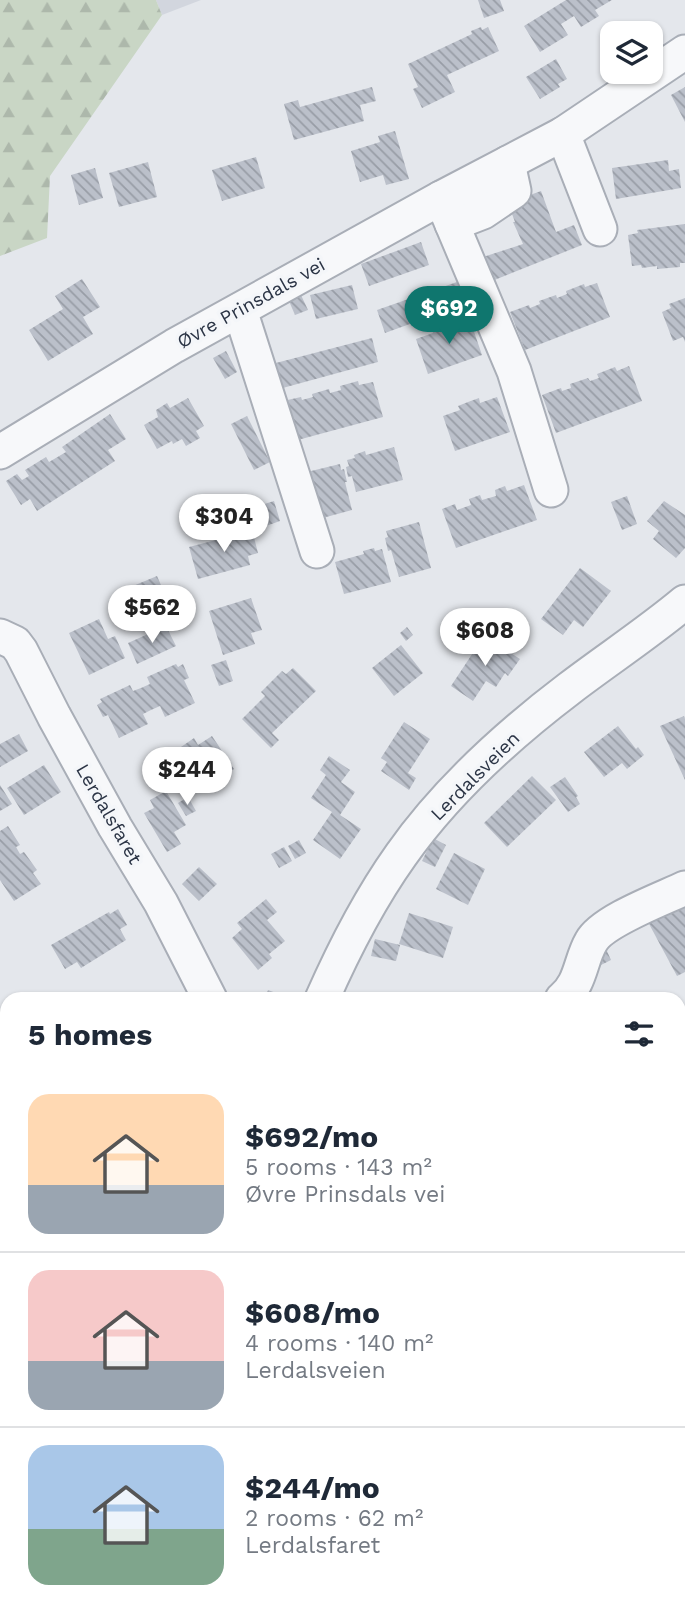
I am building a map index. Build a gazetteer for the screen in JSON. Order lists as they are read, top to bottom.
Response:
{
  "streets": {
    "street": ["Øvre Prinsdals vei", "Lerdalsveien", "Lerdalsfaret"]
  },
  "page": {
    "price": [
      "$692",
      "$304",
      "$562",
      "$608",
      "$244"
    ],
    "heading": "5 homes",
    "list": [
      {
        "name": "$692/mo",
        "note": "5 rooms · 143 m² · Øvre Prinsdals vei"
      },
      {
        "name": "$608/mo",
        "note": "4 rooms · 140 m² · Lerdalsveien"
      },
      {
        "name": "$244/mo",
        "note": "2 rooms · 62 m² · Lerdalsfaret"
      }
    ]
  }
}
